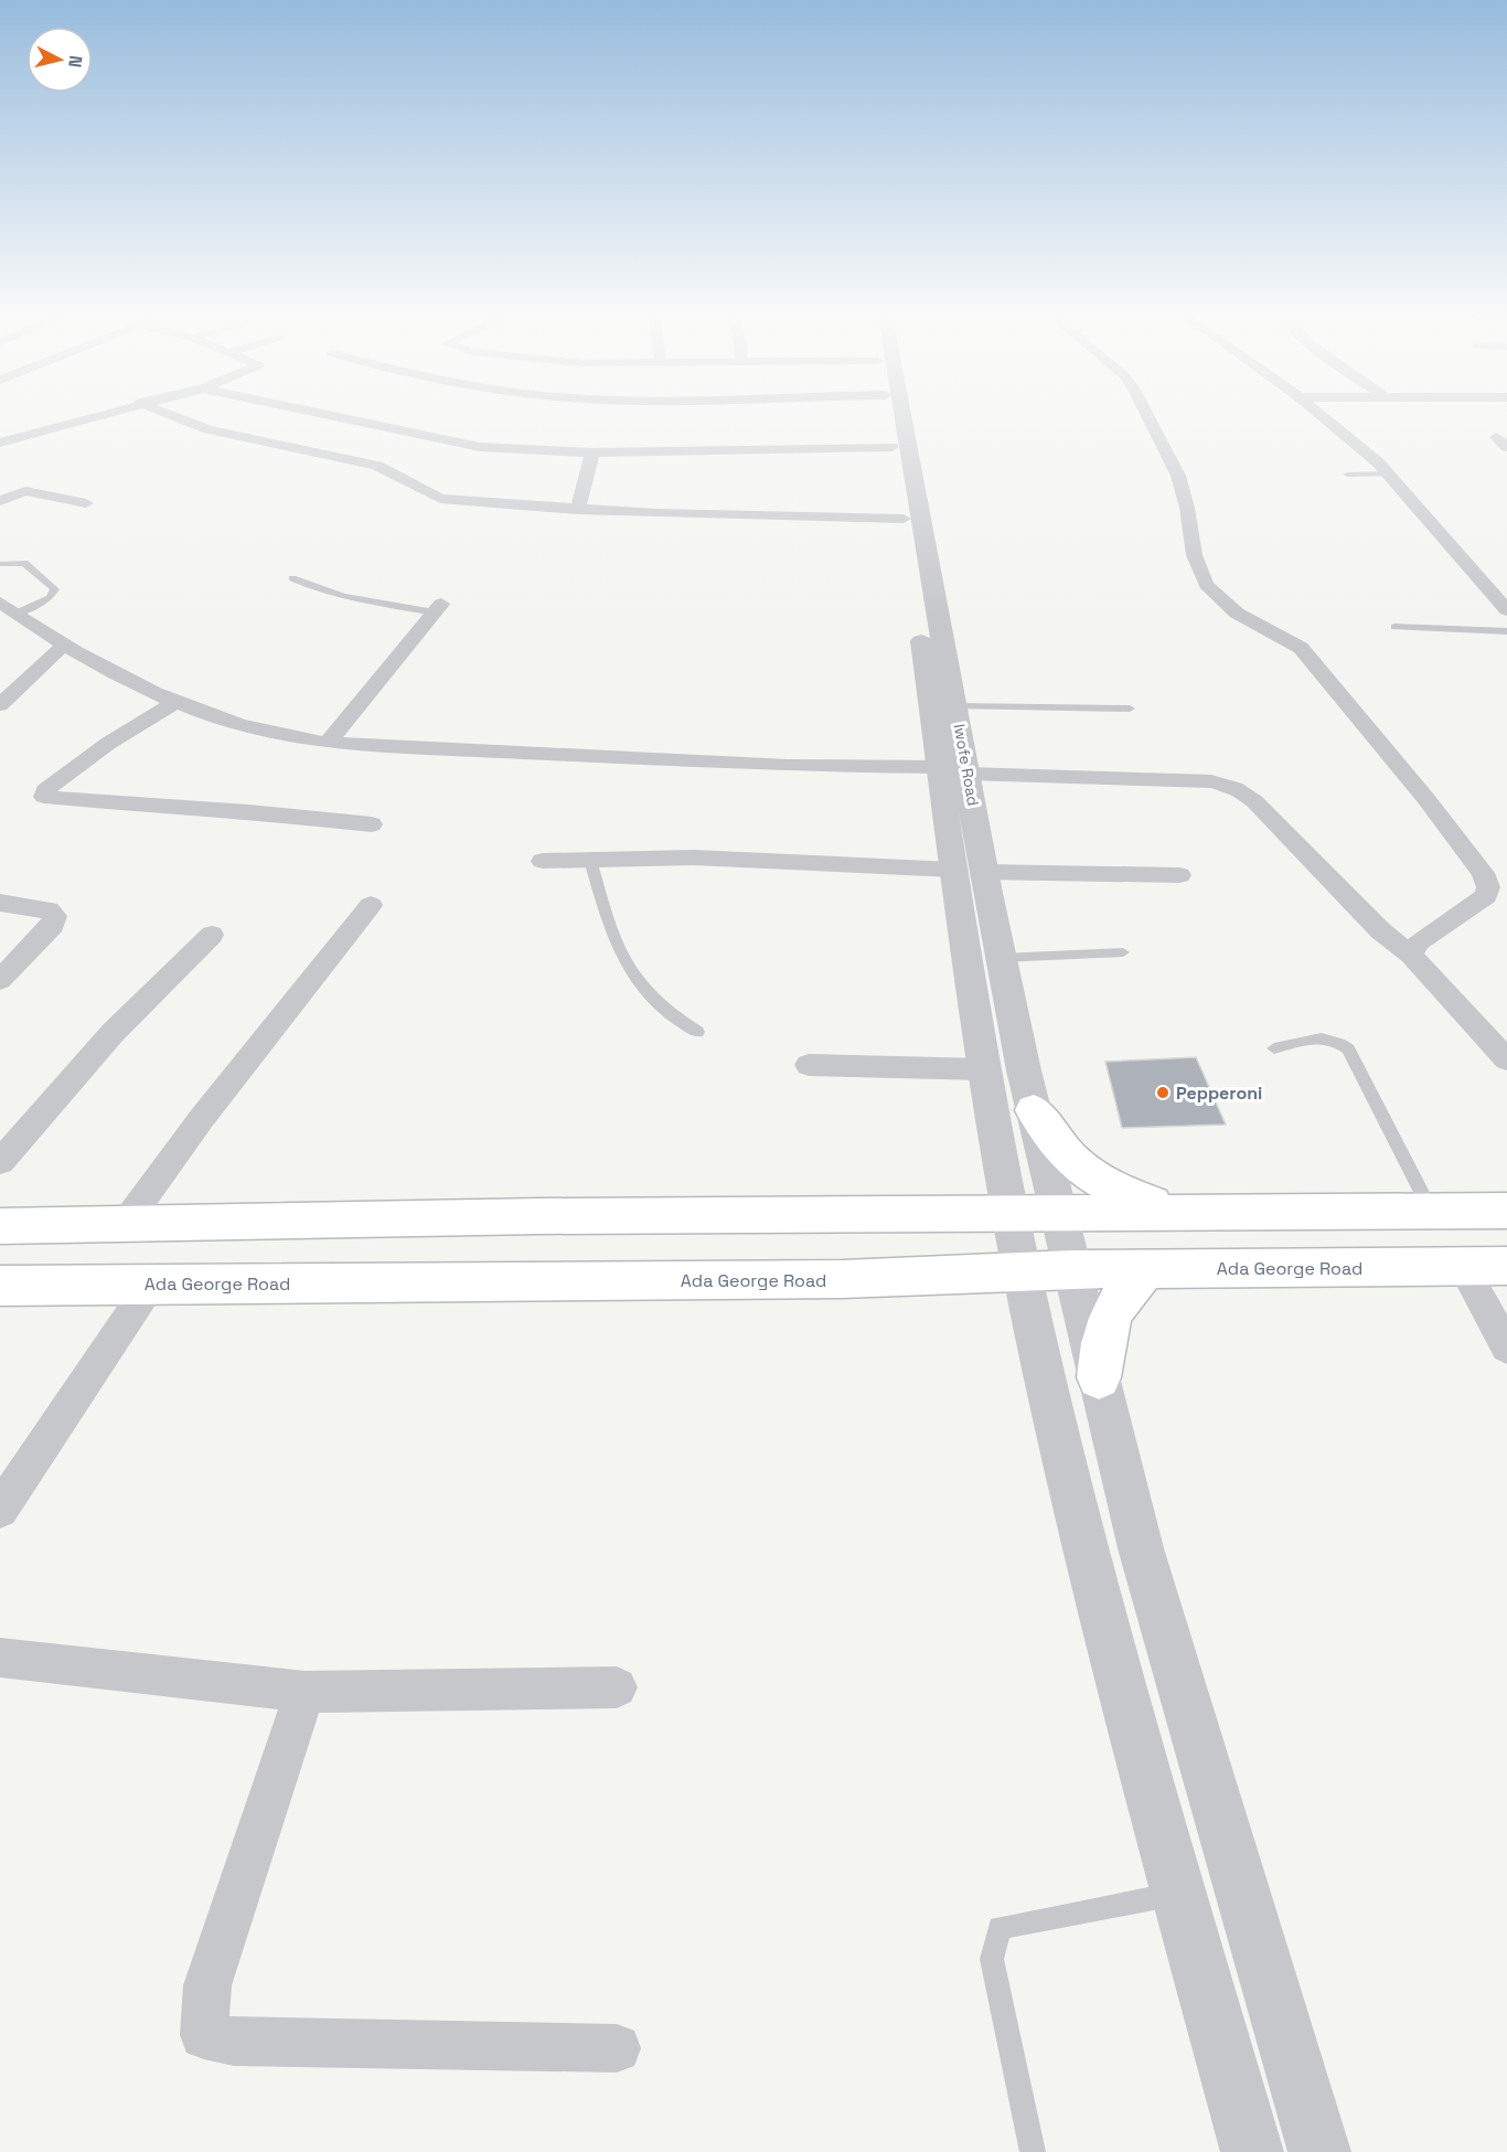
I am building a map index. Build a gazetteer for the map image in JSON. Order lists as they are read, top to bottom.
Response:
{
  "streets": {
    "main road": ["Ada George Road"],
    "street": ["Iwofe Road"]
  },
  "crossings": [
    ["Iwofe Road", "Ada George Road"]
  ],
  "places": ["Pepperoni"],
  "north": "right"
}
